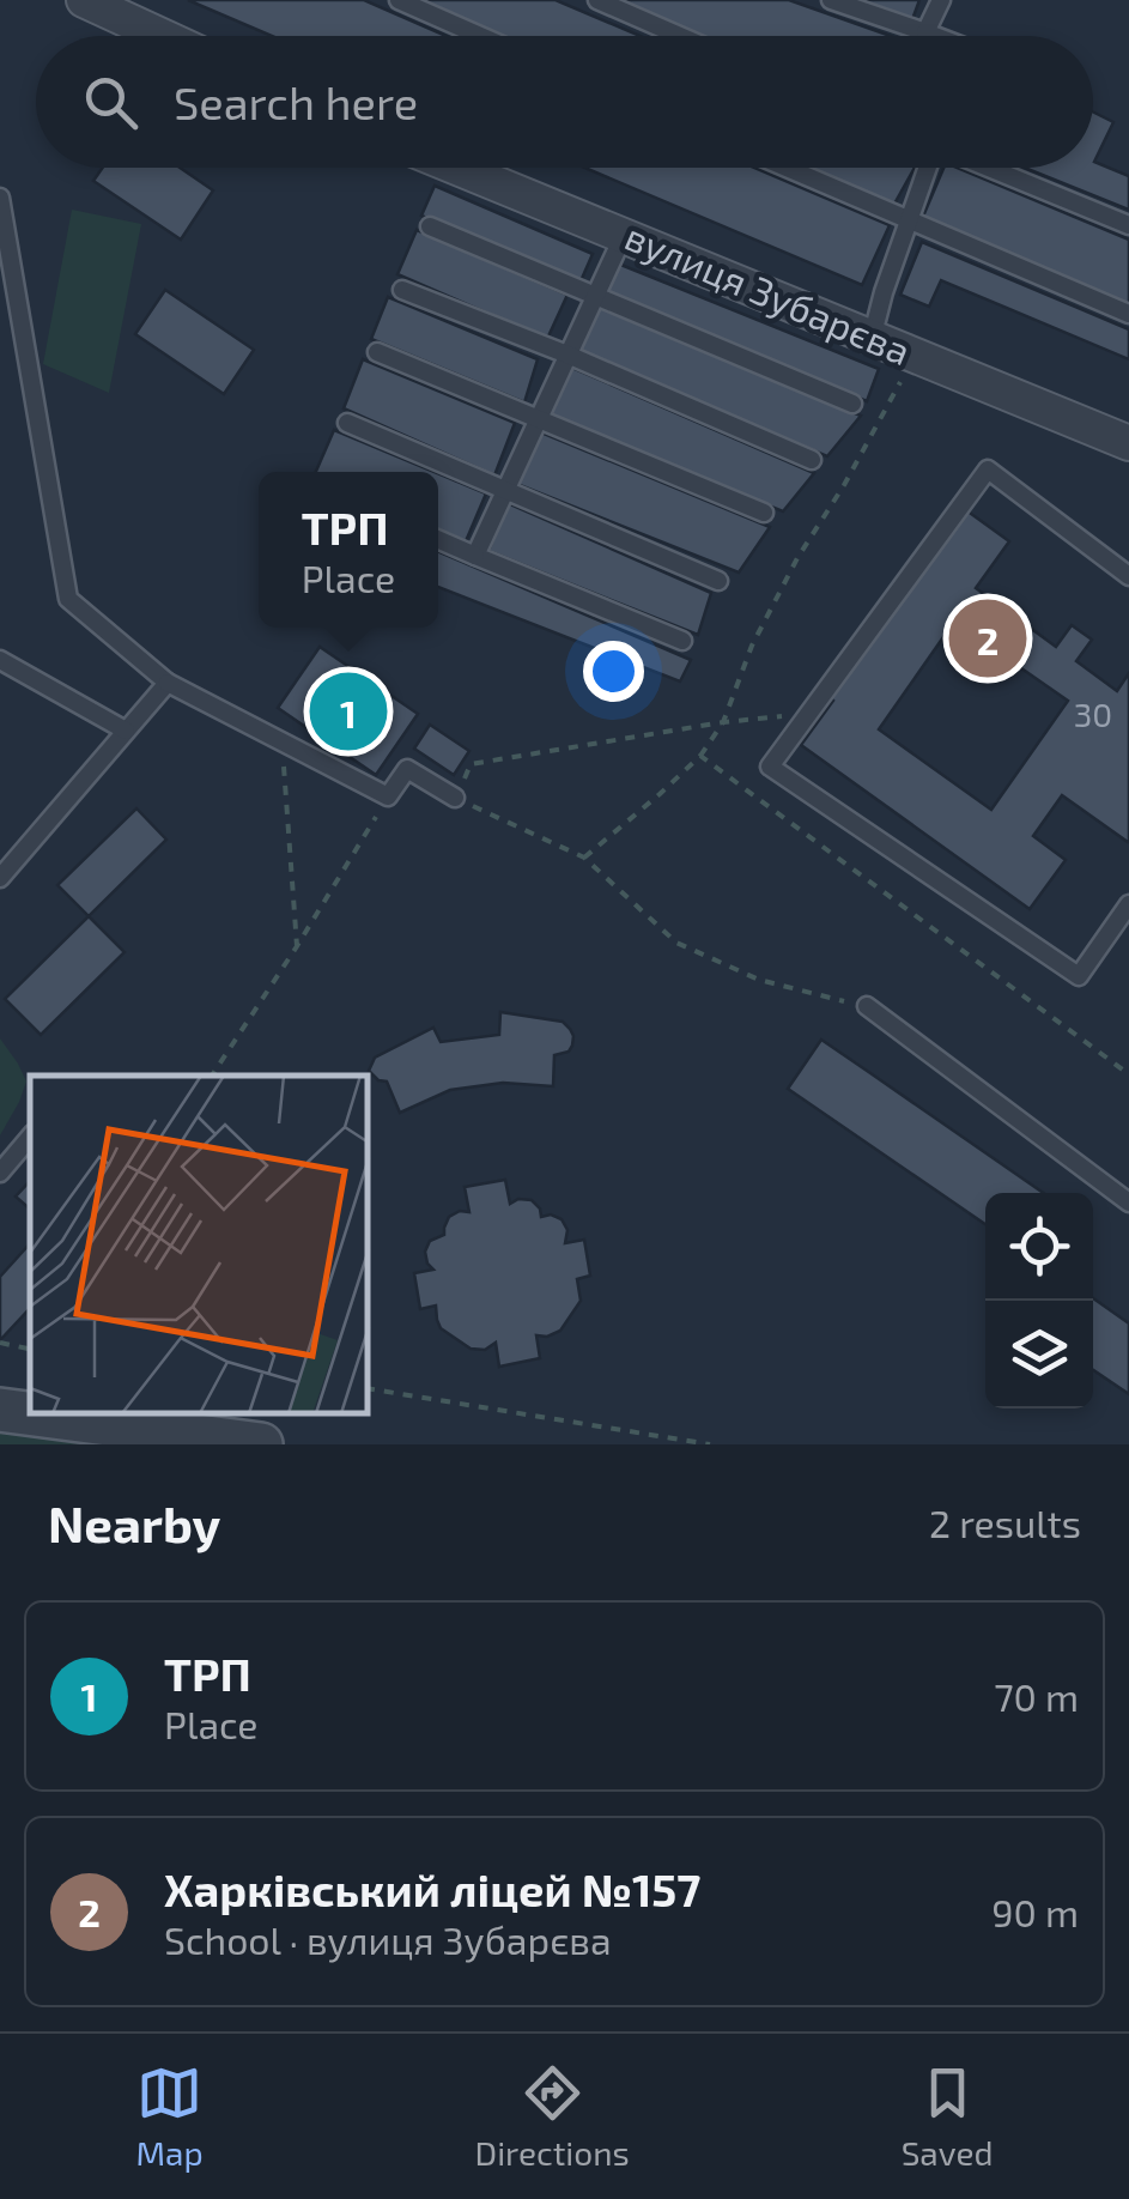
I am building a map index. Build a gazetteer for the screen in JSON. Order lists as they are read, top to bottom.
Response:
{
  "streets": {
    "street": ["вулиця Зубарєва"]
  },
  "house_numbers": ["30"],
  "page": {
    "search": "Search here",
    "popup": ["ТРП", "Place"],
    "pins": ["2", "1"],
    "heading": ["Nearby", "2 results"],
    "list": [
      {
        "mark": "1",
        "name": "ТРП",
        "note": "Place",
        "value": "70 m"
      },
      {
        "mark": "2",
        "name": "Харківський ліцей №157",
        "note": "School · вулиця Зубарєва",
        "value": "90 m"
      }
    ],
    "nav": ["Map", "Directions", "Saved"]
  }
}
